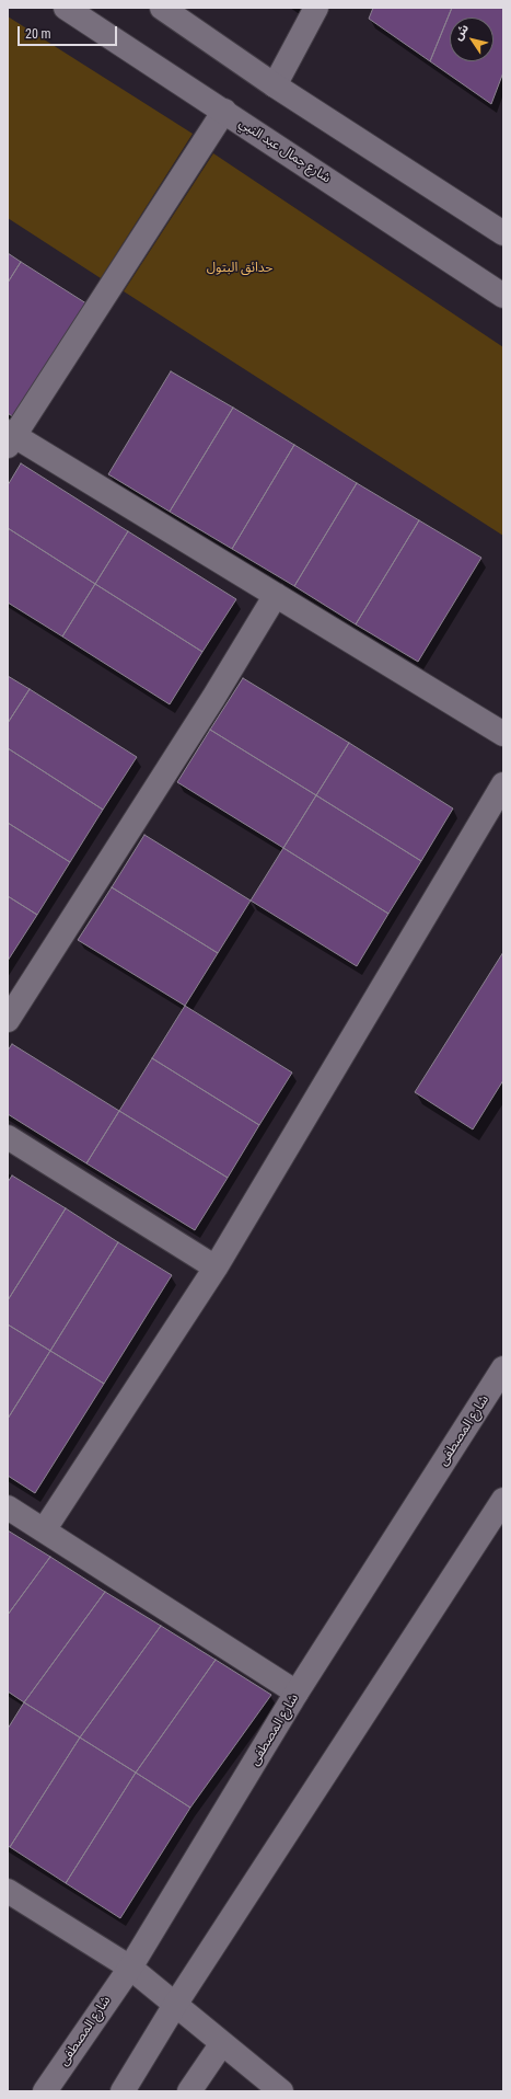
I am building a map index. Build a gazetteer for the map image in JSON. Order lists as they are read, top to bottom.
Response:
{
  "streets": {
    "street": ["شارع جمال عبد النبي", "شارع المصطفى"]
  },
  "parks": ["حدائق البتول"],
  "scale_bar": "20 m",
  "north": "top left"
}
